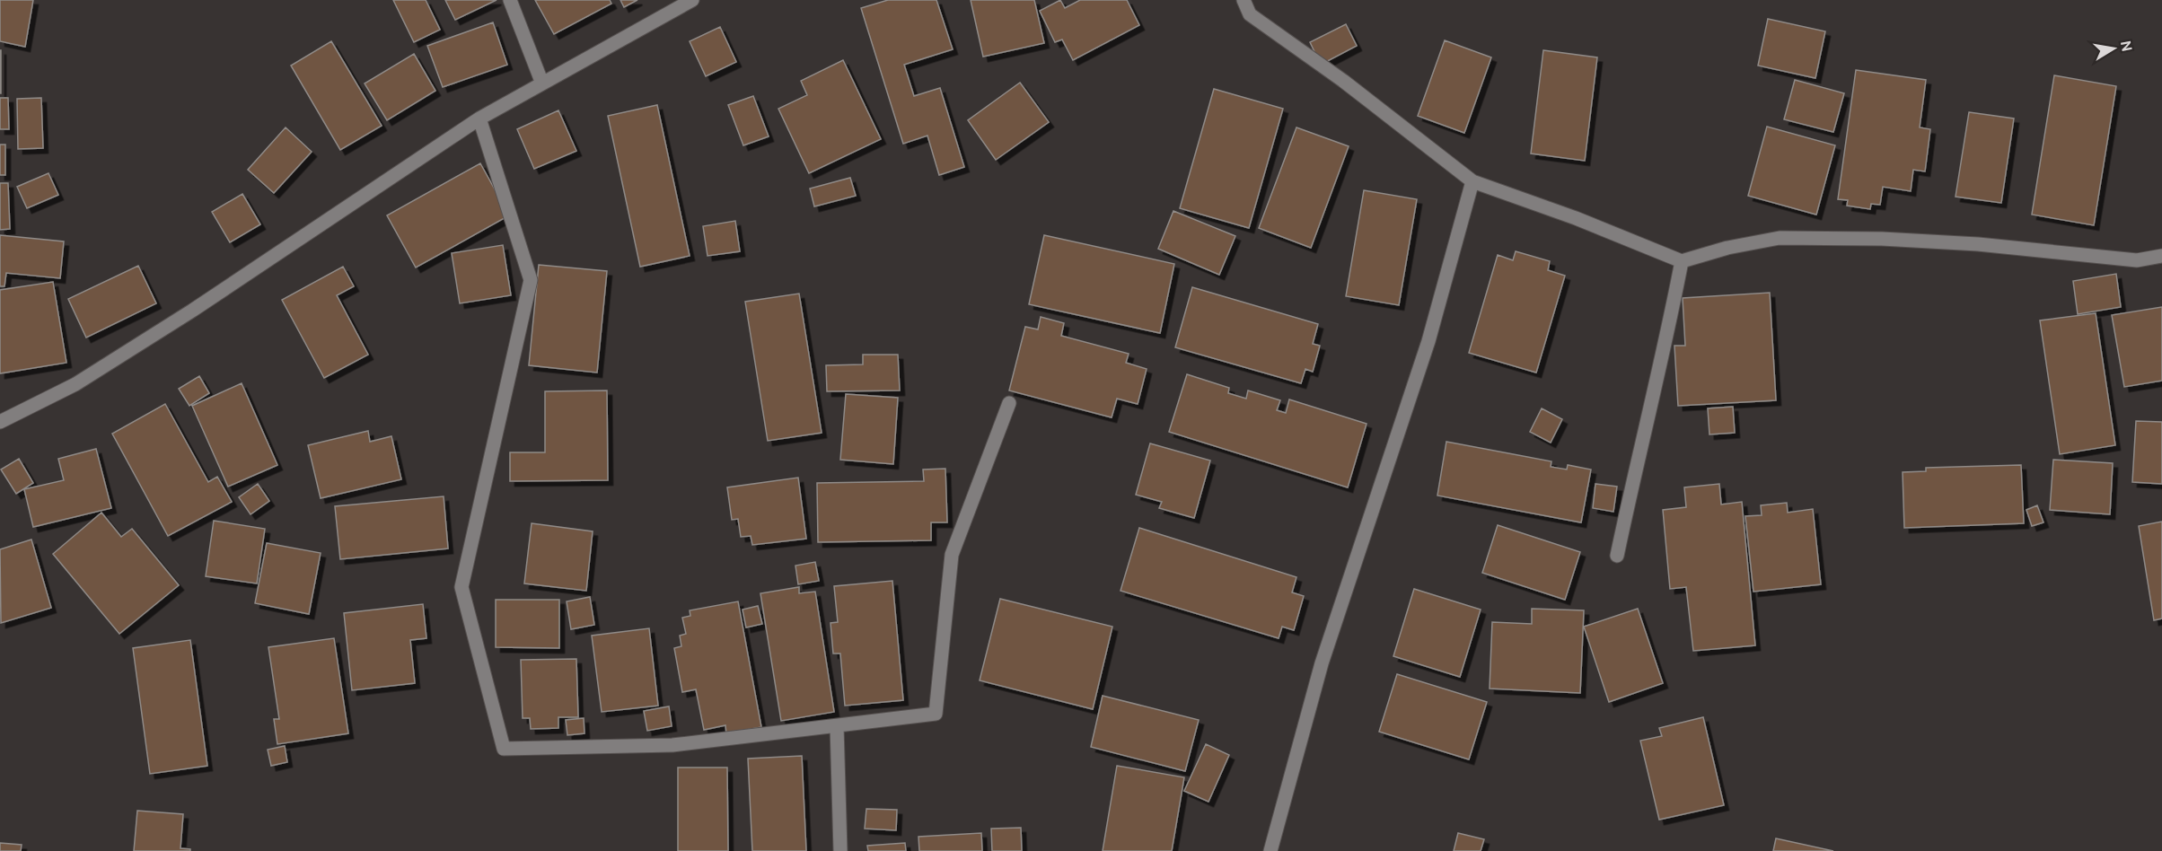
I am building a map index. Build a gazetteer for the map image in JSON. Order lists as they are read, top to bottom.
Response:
{
  "north": "right"
}
